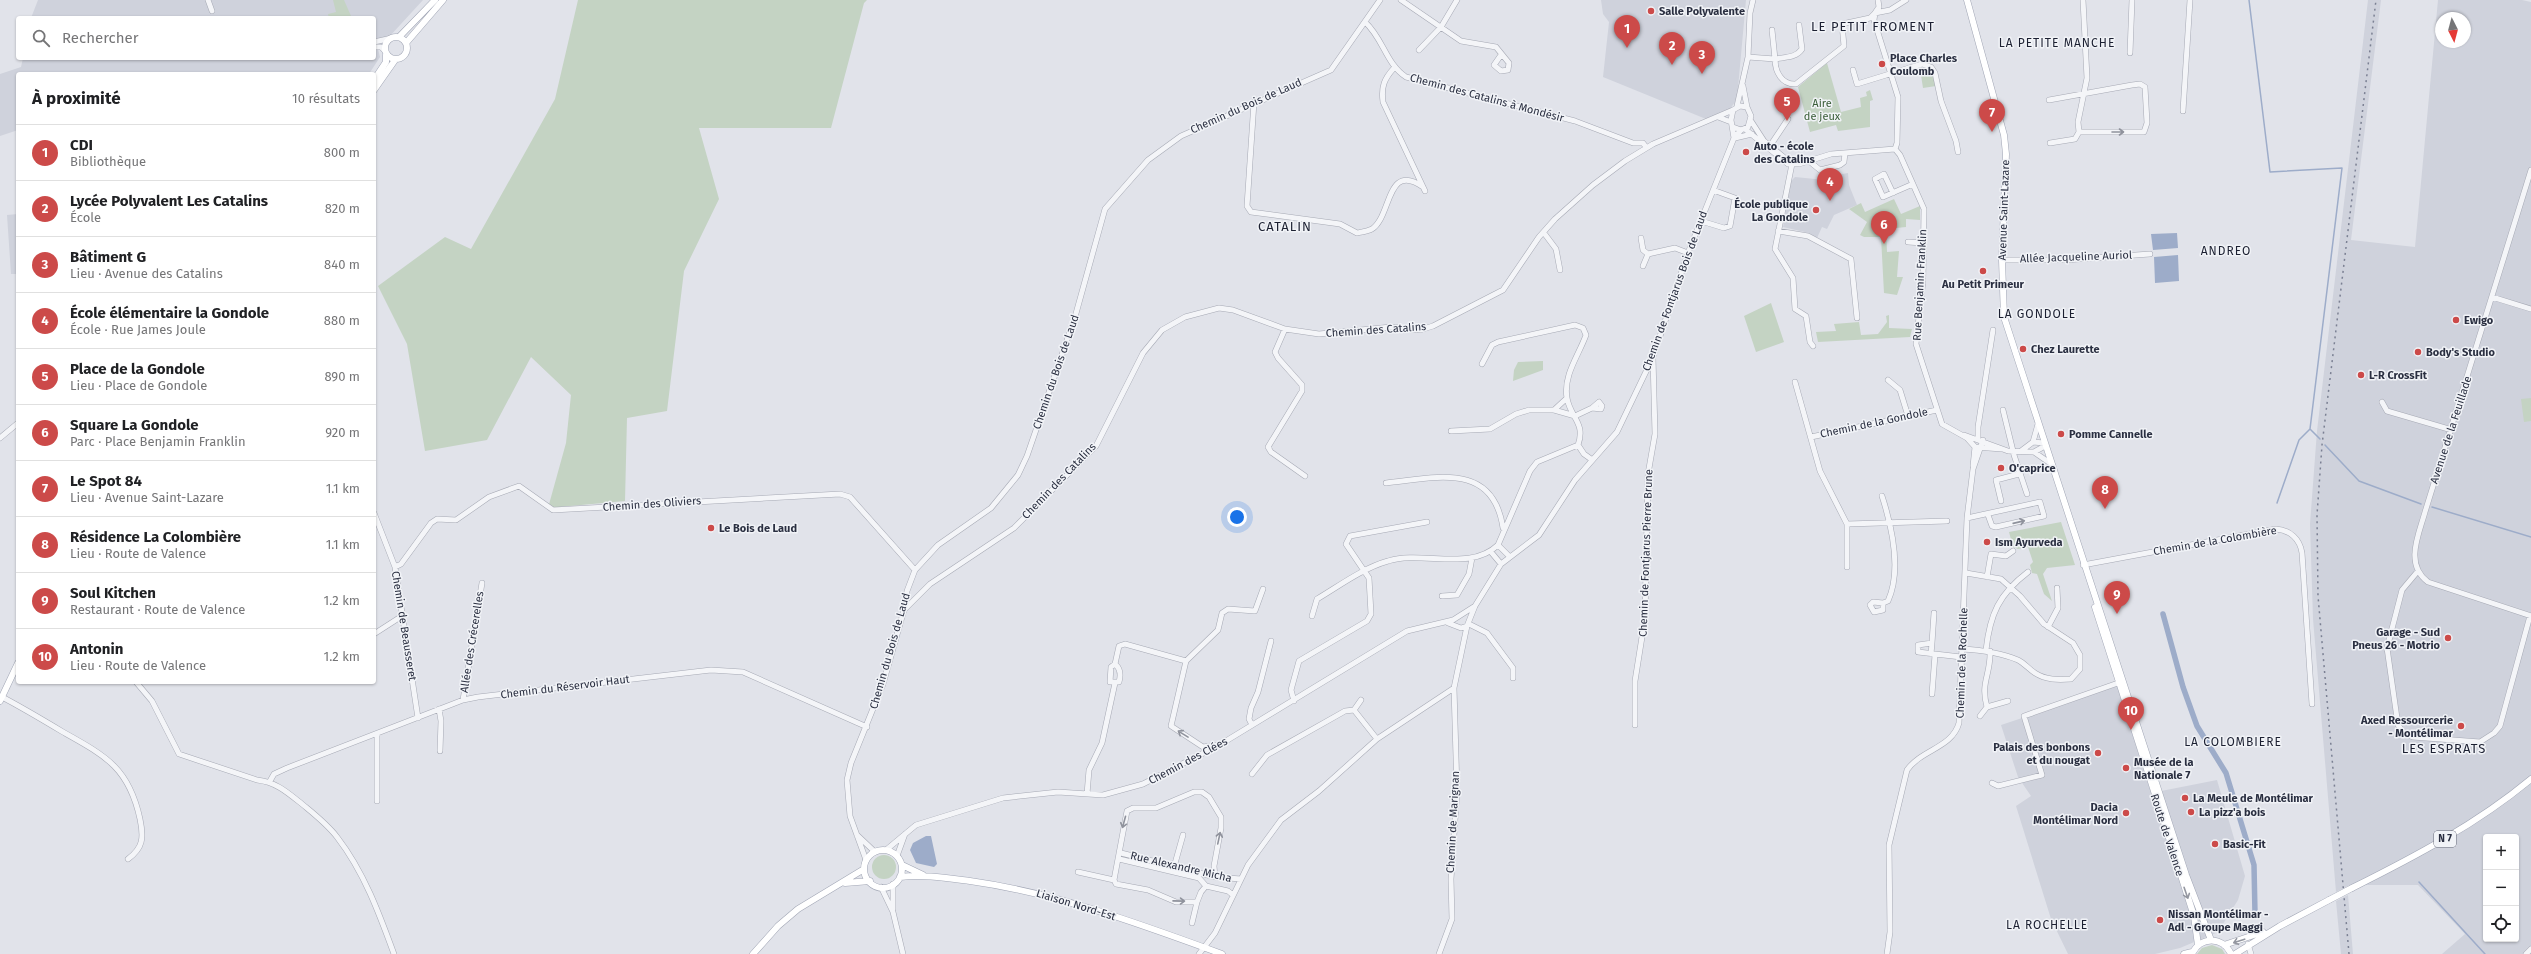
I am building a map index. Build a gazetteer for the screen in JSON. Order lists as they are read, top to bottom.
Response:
{
  "streets": {
    "main road": [
      "Avenue Saint-Lazare",
      "Route de Valence",
      "N 7",
      "Liaison Nord-Est"
    ],
    "street": [
      "Chemin des Catalins à Mondésir",
      "Chemin du Bois de Laud",
      "Allée Jacqueline Auriol",
      "Rue Benjamin Franklin",
      "Chemin de Fontjarus Bois de Laud",
      "Chemin des Catalins",
      "Chemin de la Gondole",
      "Avenue de la Feuillade",
      "Chemin des Oliviers",
      "Chemin de la Colombière",
      "Chemin de Fontjarus Pierre Brune",
      "Chemin de Beausseret",
      "Allée des Crécerelles",
      "Chemin de la Rochelle",
      "Chemin du Réservoir Haut",
      "Chemin des Clées",
      "Chemin de Marignan",
      "Rue Alexandre Micha"
    ]
  },
  "crossings": [
    ["Chemin des Catalins à Mondésir", "Chemin des Catalins"],
    ["Chemin du Bois de Laud", "Chemin des Catalins"],
    ["Chemin du Bois de Laud", "Chemin des Oliviers"],
    ["Chemin du Bois de Laud", "Chemin du Réservoir Haut"],
    ["Chemin du Bois de Laud", "Chemin des Clées"],
    ["Chemin du Bois de Laud", "Liaison Nord-Est"],
    ["Avenue Saint-Lazare", "Allée Jacqueline Auriol"],
    ["Avenue Saint-Lazare", "Route de Valence"],
    ["Rue Benjamin Franklin", "Chemin de la Gondole"],
    ["Rue Benjamin Franklin", "Chemin de la Rochelle"],
    ["Chemin de Fontjarus Bois de Laud", "Chemin de Fontjarus Pierre Brune"],
    ["Chemin de Fontjarus Bois de Laud", "Chemin des Clées"],
    ["Chemin de Fontjarus Bois de Laud", "Chemin de Marignan"],
    ["Chemin des Oliviers", "Chemin de Beausseret"],
    ["Chemin de la Colombière", "Route de Valence"],
    ["Chemin de Beausseret", "Chemin du Réservoir Haut"],
    ["Allée des Crécerelles", "Chemin du Réservoir Haut"],
    ["Chemin des Clées", "Liaison Nord-Est"]
  ],
  "districts": [
    "LE PETIT FROMENT",
    "LA PETITE MANCHE",
    "CATALIN",
    "ANDREO",
    "LA GONDOLE",
    "LA COLOMBIERE",
    "LES ESPRATS",
    "LA ROCHELLE"
  ],
  "parks": ["Aire de jeux"],
  "places": [
    "Salle Polyvalente",
    "Place Charles Coulomb",
    "Auto - école des Catalins",
    "École publique La Gondole",
    "Au Petit Primeur",
    "Ewigo",
    "Chez Laurette",
    "Body's Studio",
    "L-R CrossFit",
    "Pomme Cannelle",
    "O'caprice",
    "Le Bois de Laud",
    "Ism Ayurveda",
    "Garage - Sud Pneus 26 - Motrio",
    "Axed Ressourcerie - Montélimar",
    "Palais des bonbons et du nougat",
    "Musée de la Nationale 7",
    "La Meule de Montélimar",
    "La pizz'a bois",
    "Dacia Montélimar Nord",
    "Basic-Fit",
    "Nissan Montélimar - Adl - Groupe Maggi"
  ],
  "north": "bottom",
  "page": {
    "pins": [
      "1",
      "2",
      "3",
      "5",
      "7",
      "4",
      "6",
      "8",
      "9",
      "10"
    ],
    "search": "Rechercher",
    "heading": ["À proximité", "10 résultats"],
    "list": [
      {
        "mark": "1",
        "name": "CDI",
        "note": "Bibliothèque",
        "value": "800 m"
      },
      {
        "mark": "2",
        "name": "Lycée Polyvalent Les Catalins",
        "note": "École",
        "value": "820 m"
      },
      {
        "mark": "3",
        "name": "Bâtiment G",
        "note": "Lieu · Avenue des Catalins",
        "value": "840 m"
      },
      {
        "mark": "4",
        "name": "École élémentaire la Gondole",
        "note": "École · Rue James Joule",
        "value": "880 m"
      },
      {
        "mark": "5",
        "name": "Place de la Gondole",
        "note": "Lieu · Place de Gondole",
        "value": "890 m"
      },
      {
        "mark": "6",
        "name": "Square La Gondole",
        "note": "Parc · Place Benjamin Franklin",
        "value": "920 m"
      },
      {
        "mark": "7",
        "name": "Le Spot 84",
        "note": "Lieu · Avenue Saint-Lazare",
        "value": "1.1 km"
      },
      {
        "mark": "8",
        "name": "Résidence La Colombière",
        "note": "Lieu · Route de Valence",
        "value": "1.1 km"
      },
      {
        "mark": "9",
        "name": "Soul Kitchen",
        "note": "Restaurant · Route de Valence",
        "value": "1.2 km"
      },
      {
        "mark": "10",
        "name": "Antonin",
        "note": "Lieu · Route de Valence",
        "value": "1.2 km"
      }
    ],
    "map_buttons": ["+", "−"]
  }
}
